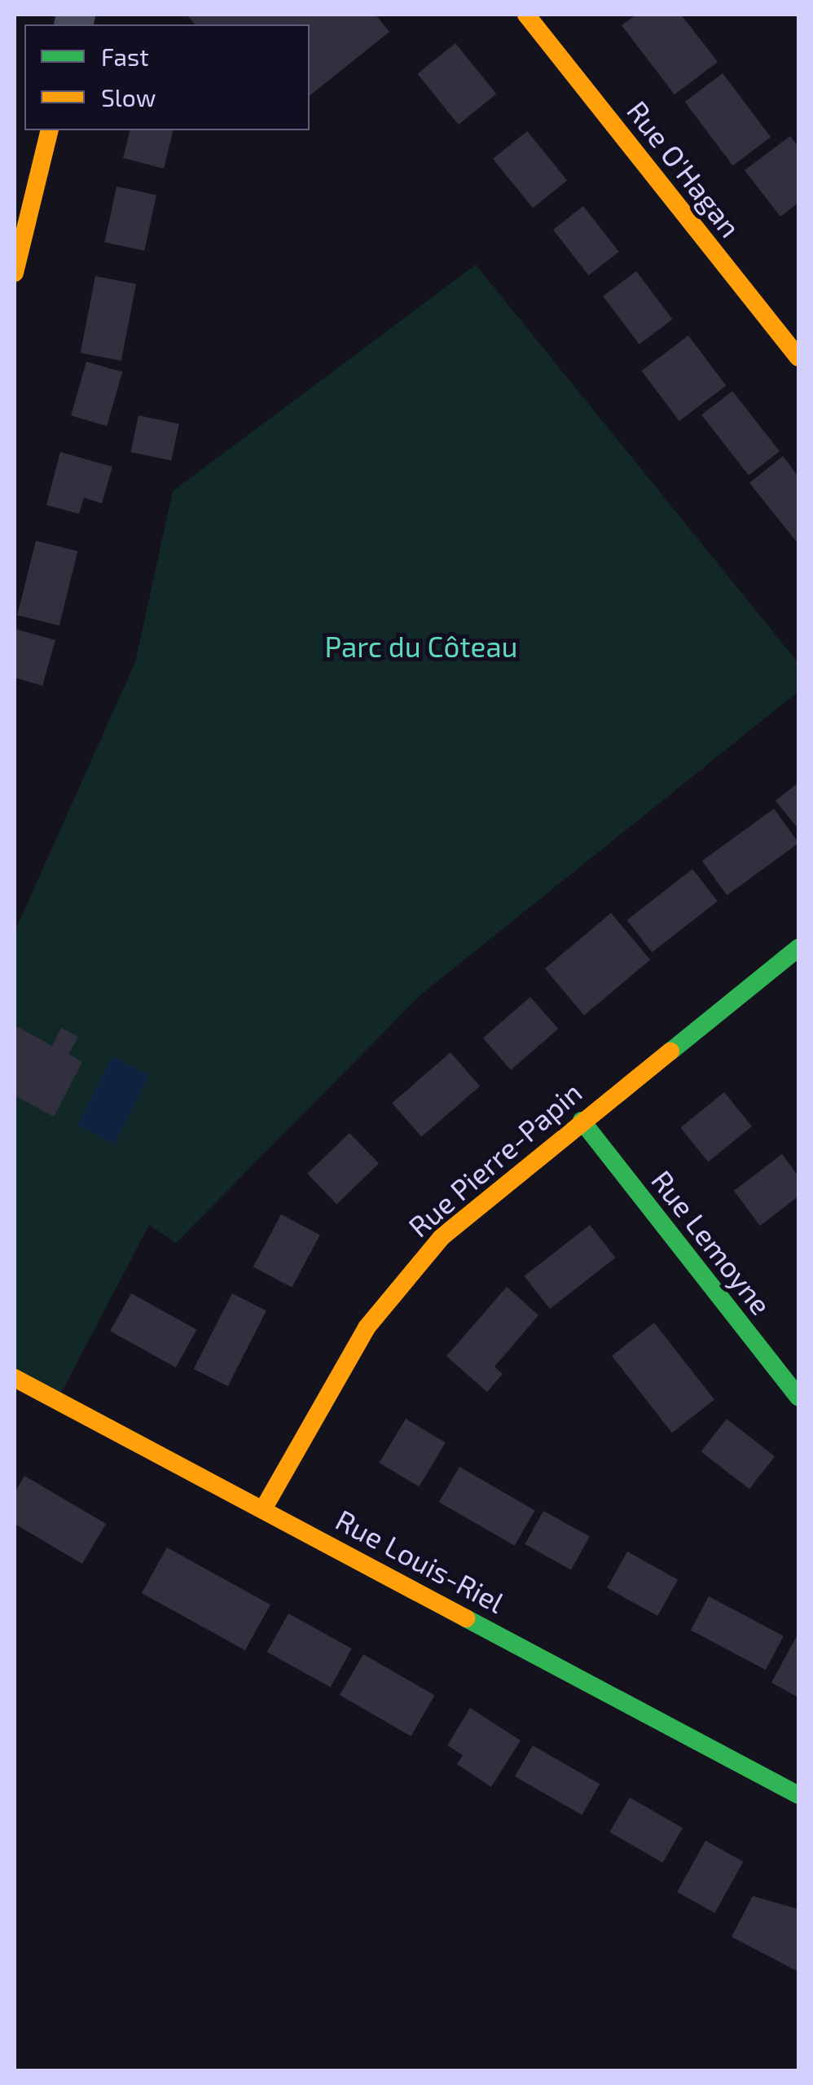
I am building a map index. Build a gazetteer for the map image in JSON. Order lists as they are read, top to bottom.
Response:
{
  "streets": {
    "street": [
      "Rue O'Hagan",
      "Rue Pierre-Papin",
      "Rue Lemoyne",
      "Rue Louis-Riel"
    ]
  },
  "crossings": [
    ["Rue Pierre-Papin", "Rue Lemoyne"],
    ["Rue Pierre-Papin", "Rue Louis-Riel"]
  ],
  "parks": ["Parc du Côteau"],
  "legend": ["Fast", "Slow"]
}
